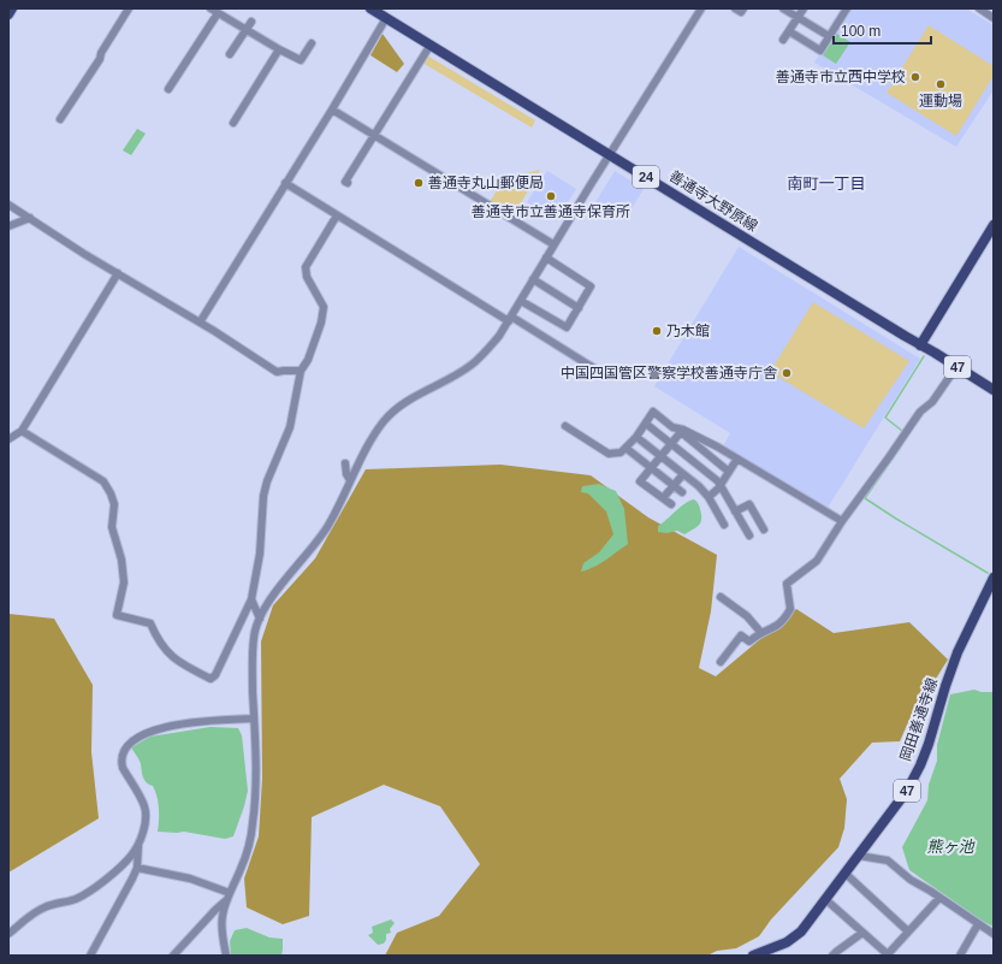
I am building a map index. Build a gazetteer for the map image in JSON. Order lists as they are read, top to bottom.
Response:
{
  "streets": {
    "main road": [
      "24",
      "善通寺大野原線",
      "47",
      "岡田善通寺線"
    ]
  },
  "crossings": [
    ["善通寺大野原線", "47"]
  ],
  "districts": ["南町一丁目"],
  "water": ["熊ヶ池"],
  "places": [
    "善通寺市立西中学校",
    "運動場",
    "善通寺丸山郵便局",
    "善通寺市立善通寺保育所",
    "乃木館",
    "中国四国管区警察学校善通寺庁舎"
  ],
  "scale_bar": "100 m"
}
